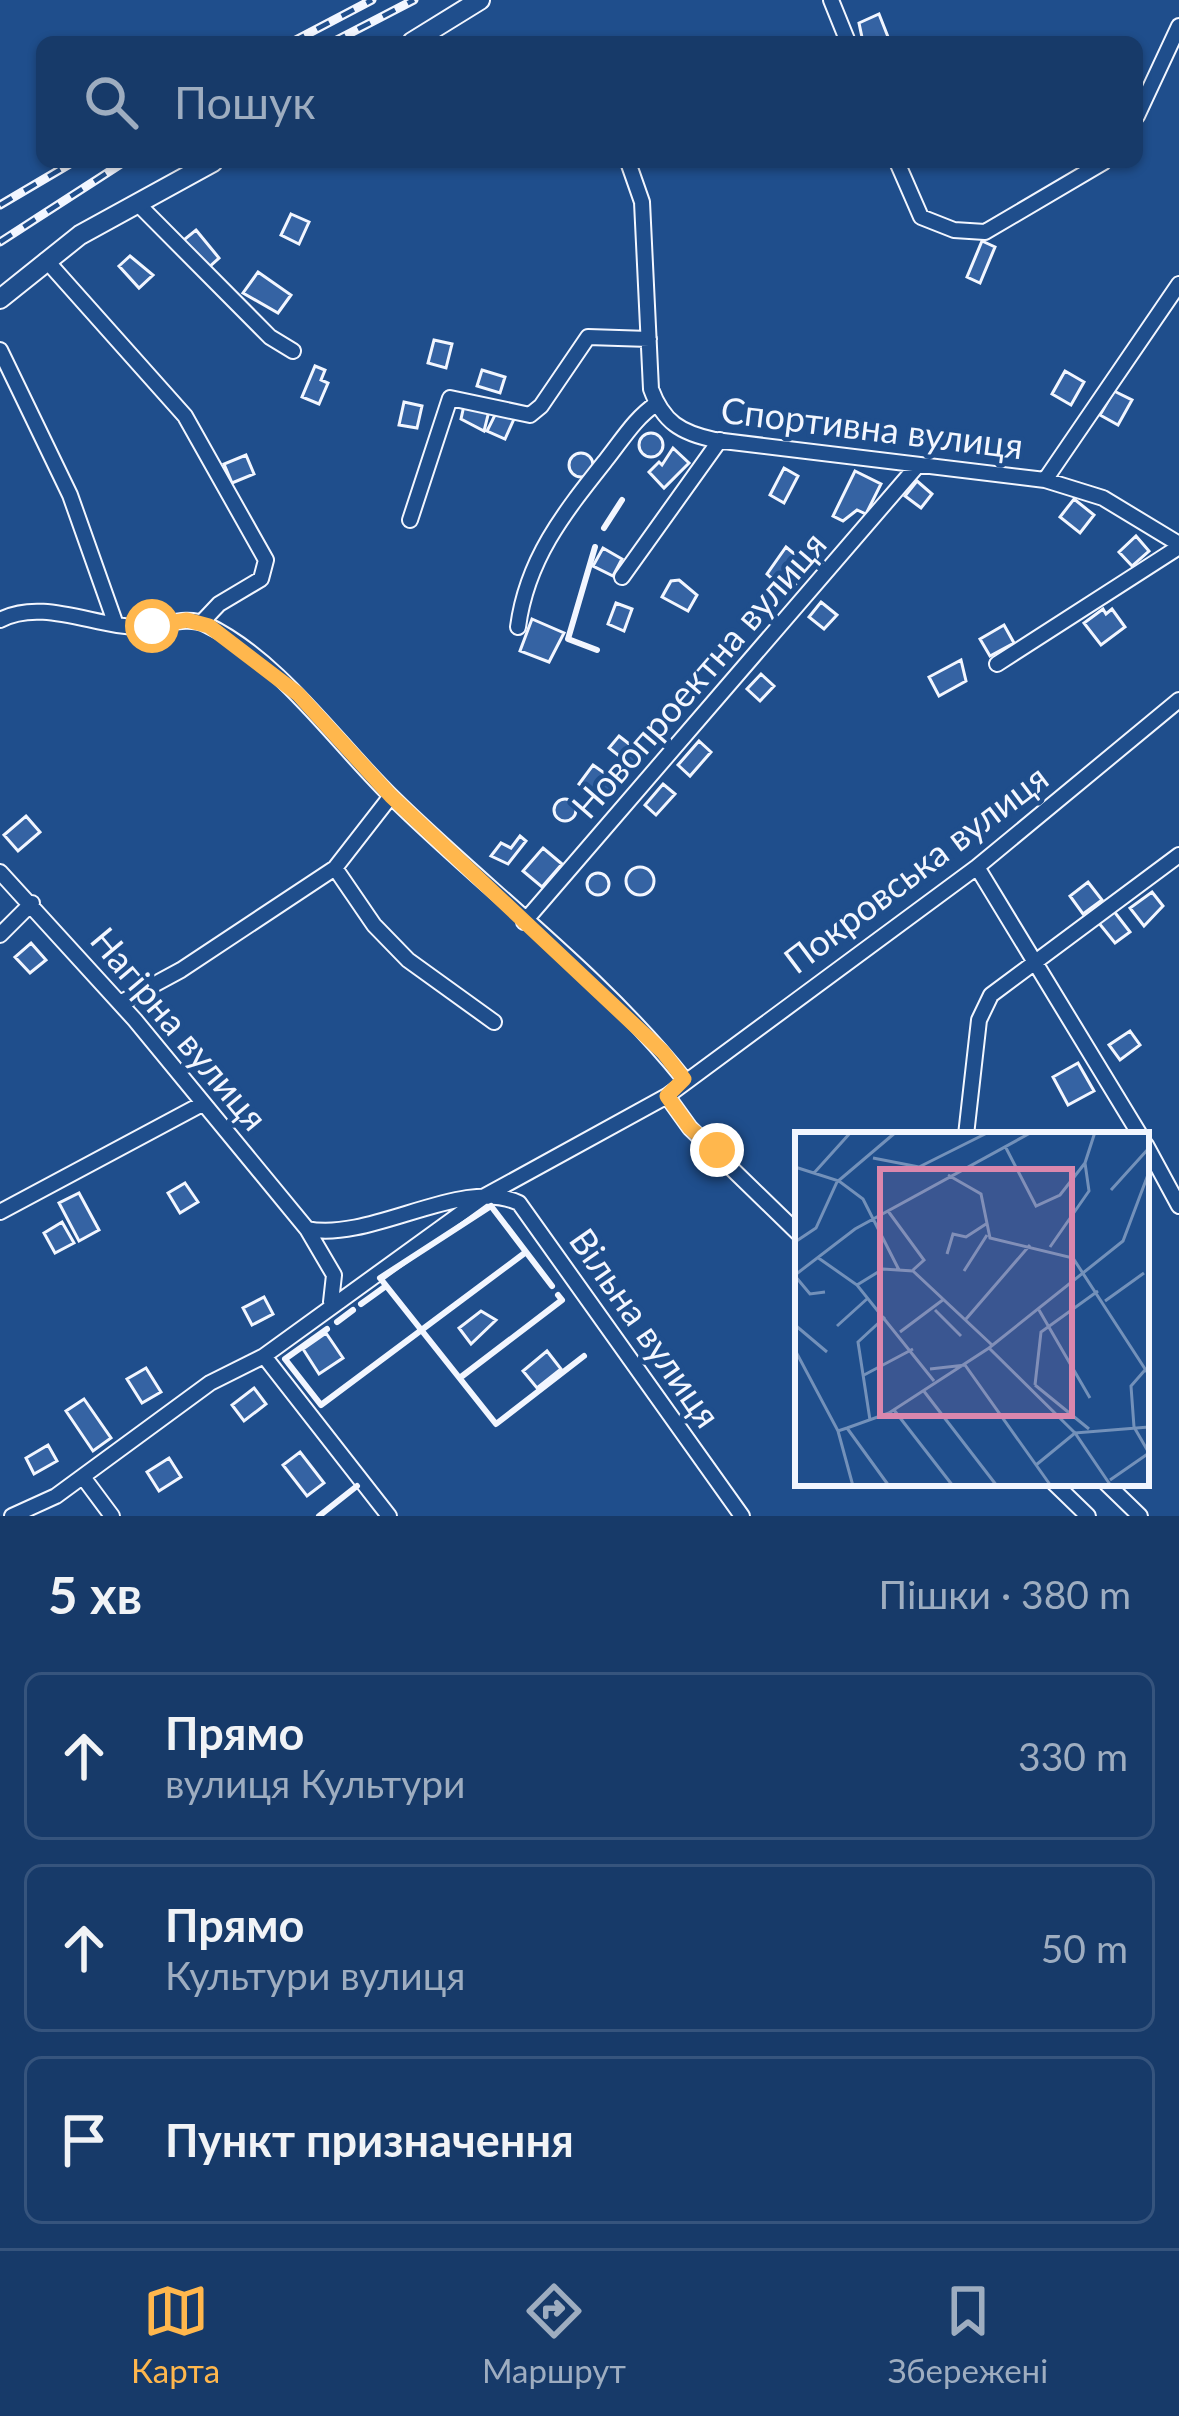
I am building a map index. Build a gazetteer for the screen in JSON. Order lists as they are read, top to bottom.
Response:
{
  "streets": {
    "street": [
      "Спортивна вулиця",
      "Новопроектна вулиця",
      "Покровська вулиця",
      "Нагірна вулиця",
      "Вільна вулиця"
    ]
  },
  "crossings": [
    ["Спортивна вулиця", "Новопроектна вулиця"]
  ],
  "page": {
    "search": "Пошук",
    "heading": ["5 хв", "Пішки · 380 m"],
    "list": [
      ["Прямо", "вулиця Культури", "330 m"],
      ["Прямо", "Культури вулиця", "50 m"],
      "Пункт призначення"
    ],
    "nav": ["Карта", "Маршрут", "Збережені"]
  }
}
